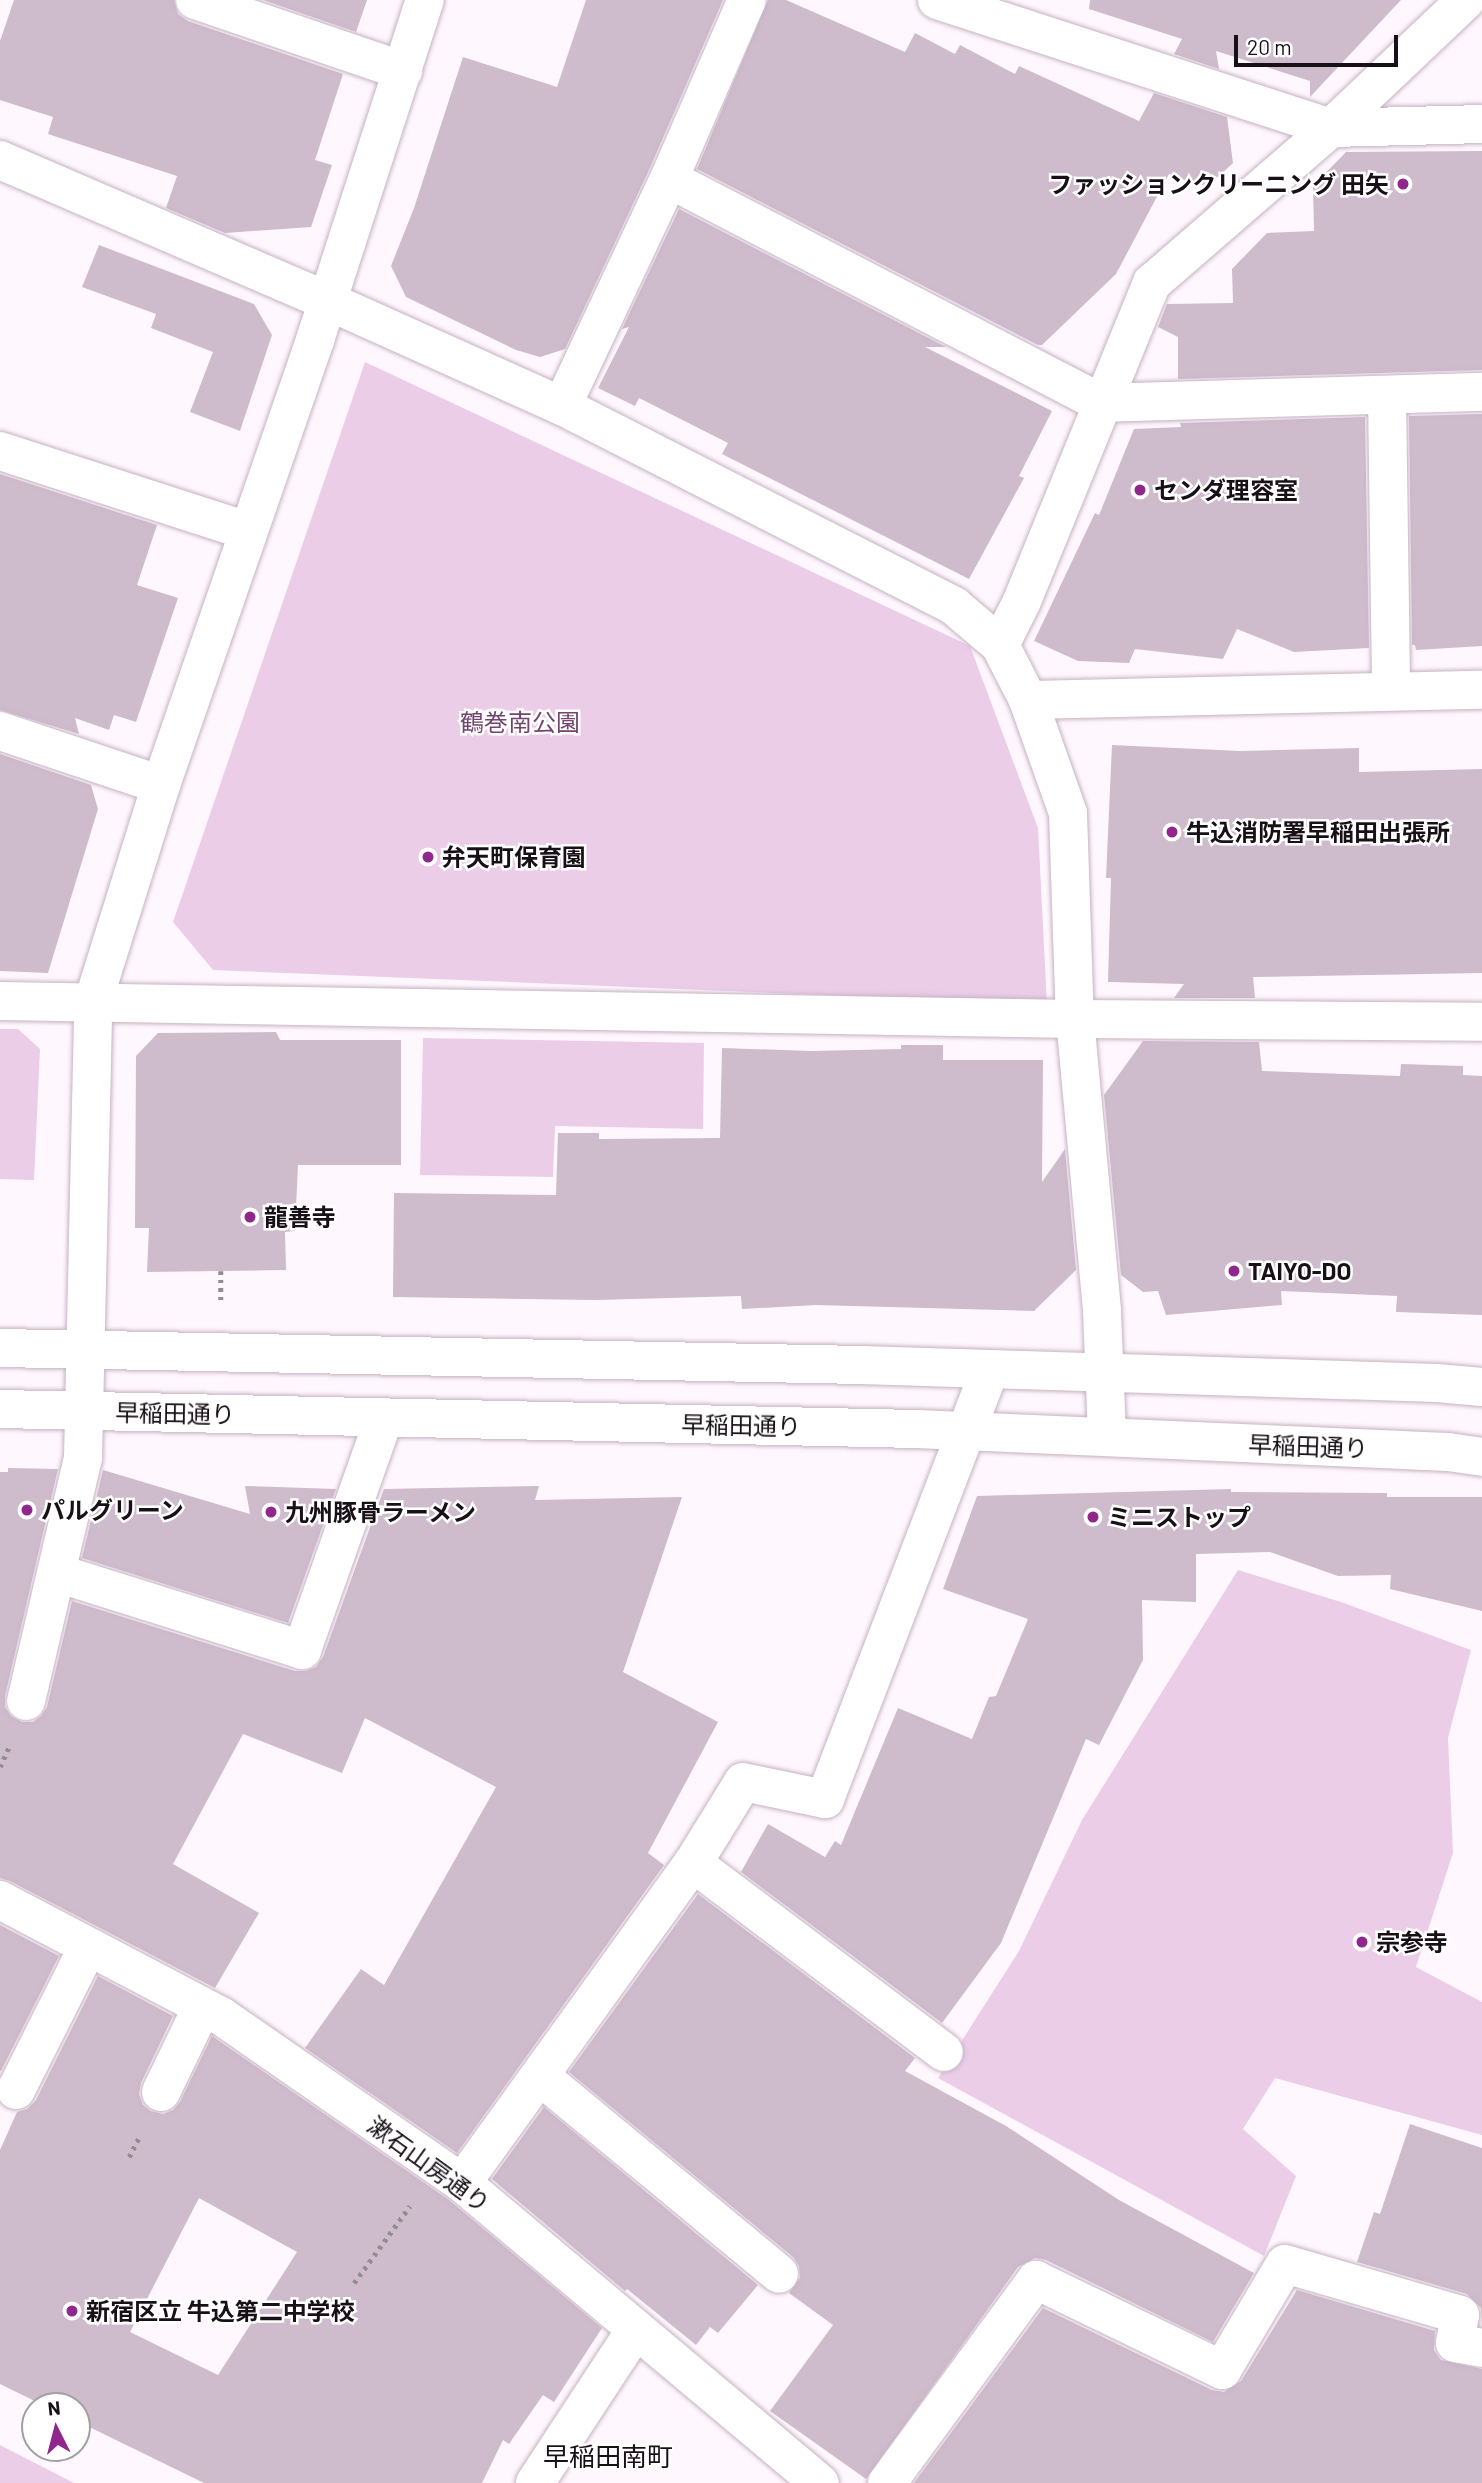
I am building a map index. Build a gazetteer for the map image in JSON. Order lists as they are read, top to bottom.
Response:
{
  "streets": {
    "street": ["早稲田通り", "漱石山房通り"]
  },
  "districts": ["早稲田南町"],
  "parks": ["鶴巻南公園"],
  "places": [
    "ファッションクリーニング 田矢",
    "センダ理容室",
    "牛込消防署早稲田出張所",
    "弁天町保育園",
    "龍善寺",
    "TAIYO-DO",
    "パルグリーン",
    "九州豚骨ラーメン",
    "ミニストップ",
    "宗参寺",
    "新宿区立 牛込第二中学校"
  ],
  "scale_bar": "20 m",
  "north": "top"
}
